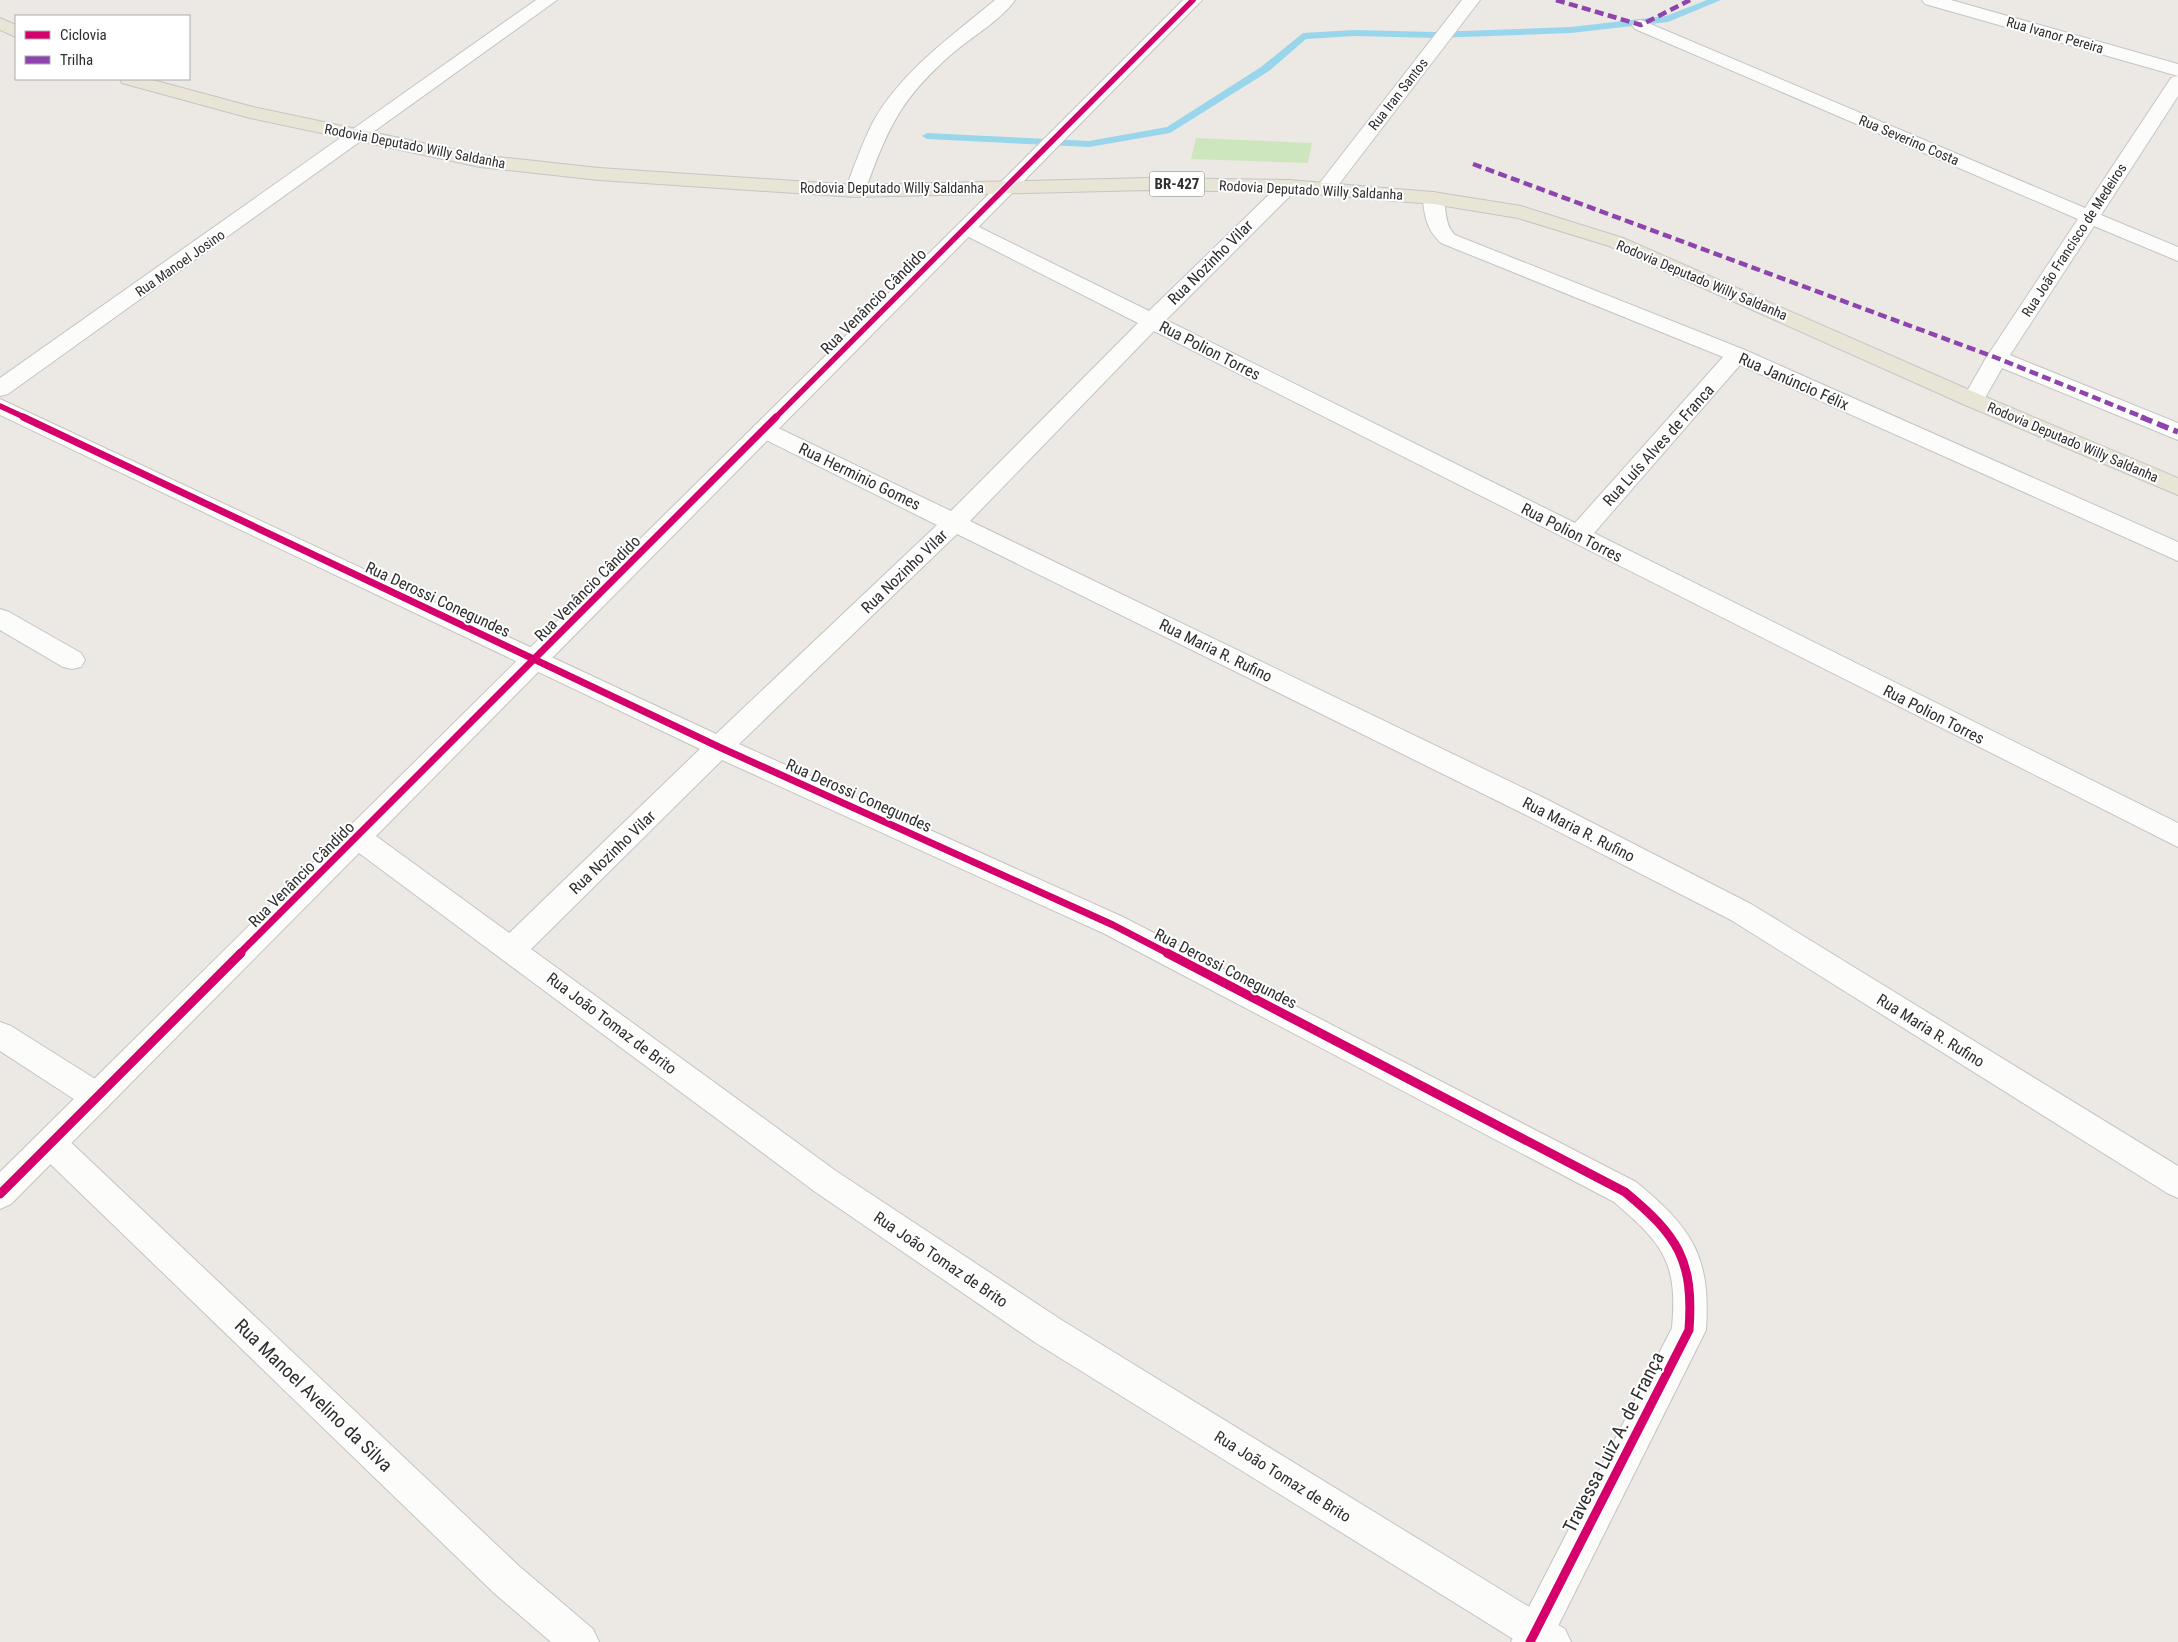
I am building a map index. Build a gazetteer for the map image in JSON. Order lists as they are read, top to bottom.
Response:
{
  "streets": {
    "main road": ["Rodovia Deputado Willy Saldanha", "BR-427"],
    "street": [
      "Rua Ivanor Pereira",
      "Rua Iran Santos",
      "Rua Severino Costa",
      "Rua João Francisco de Medeiros",
      "Rua Nozinho Vilar",
      "Rua Manoel Josino",
      "Rua Venâncio Cândido",
      "Rua Polion Torres",
      "Rua Janúncio Félix",
      "Rua Luís Alves de Franca",
      "Rua Herminio Gomes",
      "Rua Derossi Conegundes",
      "Rua Maria R. Rufino",
      "Rua João Tomaz de Brito",
      "Rua Manoel Avelino da Silva",
      "Travessa Luiz A. de França"
    ]
  },
  "crossings": [
    ["Rua Iran Santos", "Rodovia Deputado Willy Saldanha"],
    ["Rua Severino Costa", "Rua João Francisco de Medeiros"],
    ["Rodovia Deputado Willy Saldanha", "Rua João Francisco de Medeiros"],
    ["Rodovia Deputado Willy Saldanha", "Rua Nozinho Vilar"],
    ["Rodovia Deputado Willy Saldanha", "Rua Manoel Josino"],
    ["Rodovia Deputado Willy Saldanha", "Rua Venâncio Cândido"],
    ["Rodovia Deputado Willy Saldanha", "Rua Janúncio Félix"],
    ["Rua Nozinho Vilar", "Rua Polion Torres"],
    ["Rua Nozinho Vilar", "Rua Herminio Gomes"],
    ["Rua Nozinho Vilar", "Rua Derossi Conegundes"],
    ["Rua Nozinho Vilar", "Rua Maria R. Rufino"],
    ["Rua Nozinho Vilar", "Rua João Tomaz de Brito"],
    ["Rua Venâncio Cândido", "Rua Polion Torres"],
    ["Rua Venâncio Cândido", "Rua Herminio Gomes"],
    ["Rua Venâncio Cândido", "Rua Derossi Conegundes"],
    ["Rua Venâncio Cândido", "Rua João Tomaz de Brito"],
    ["Rua Venâncio Cândido", "Rua Manoel Avelino da Silva"],
    ["Rua Polion Torres", "Rua Luís Alves de Franca"],
    ["Rua Janúncio Félix", "Rua Luís Alves de Franca"],
    ["Rua Herminio Gomes", "Rua Maria R. Rufino"],
    ["Rua Derossi Conegundes", "Travessa Luiz A. de França"],
    ["Rua João Tomaz de Brito", "Travessa Luiz A. de França"]
  ],
  "legend": ["Ciclovia", "Trilha"]
}
